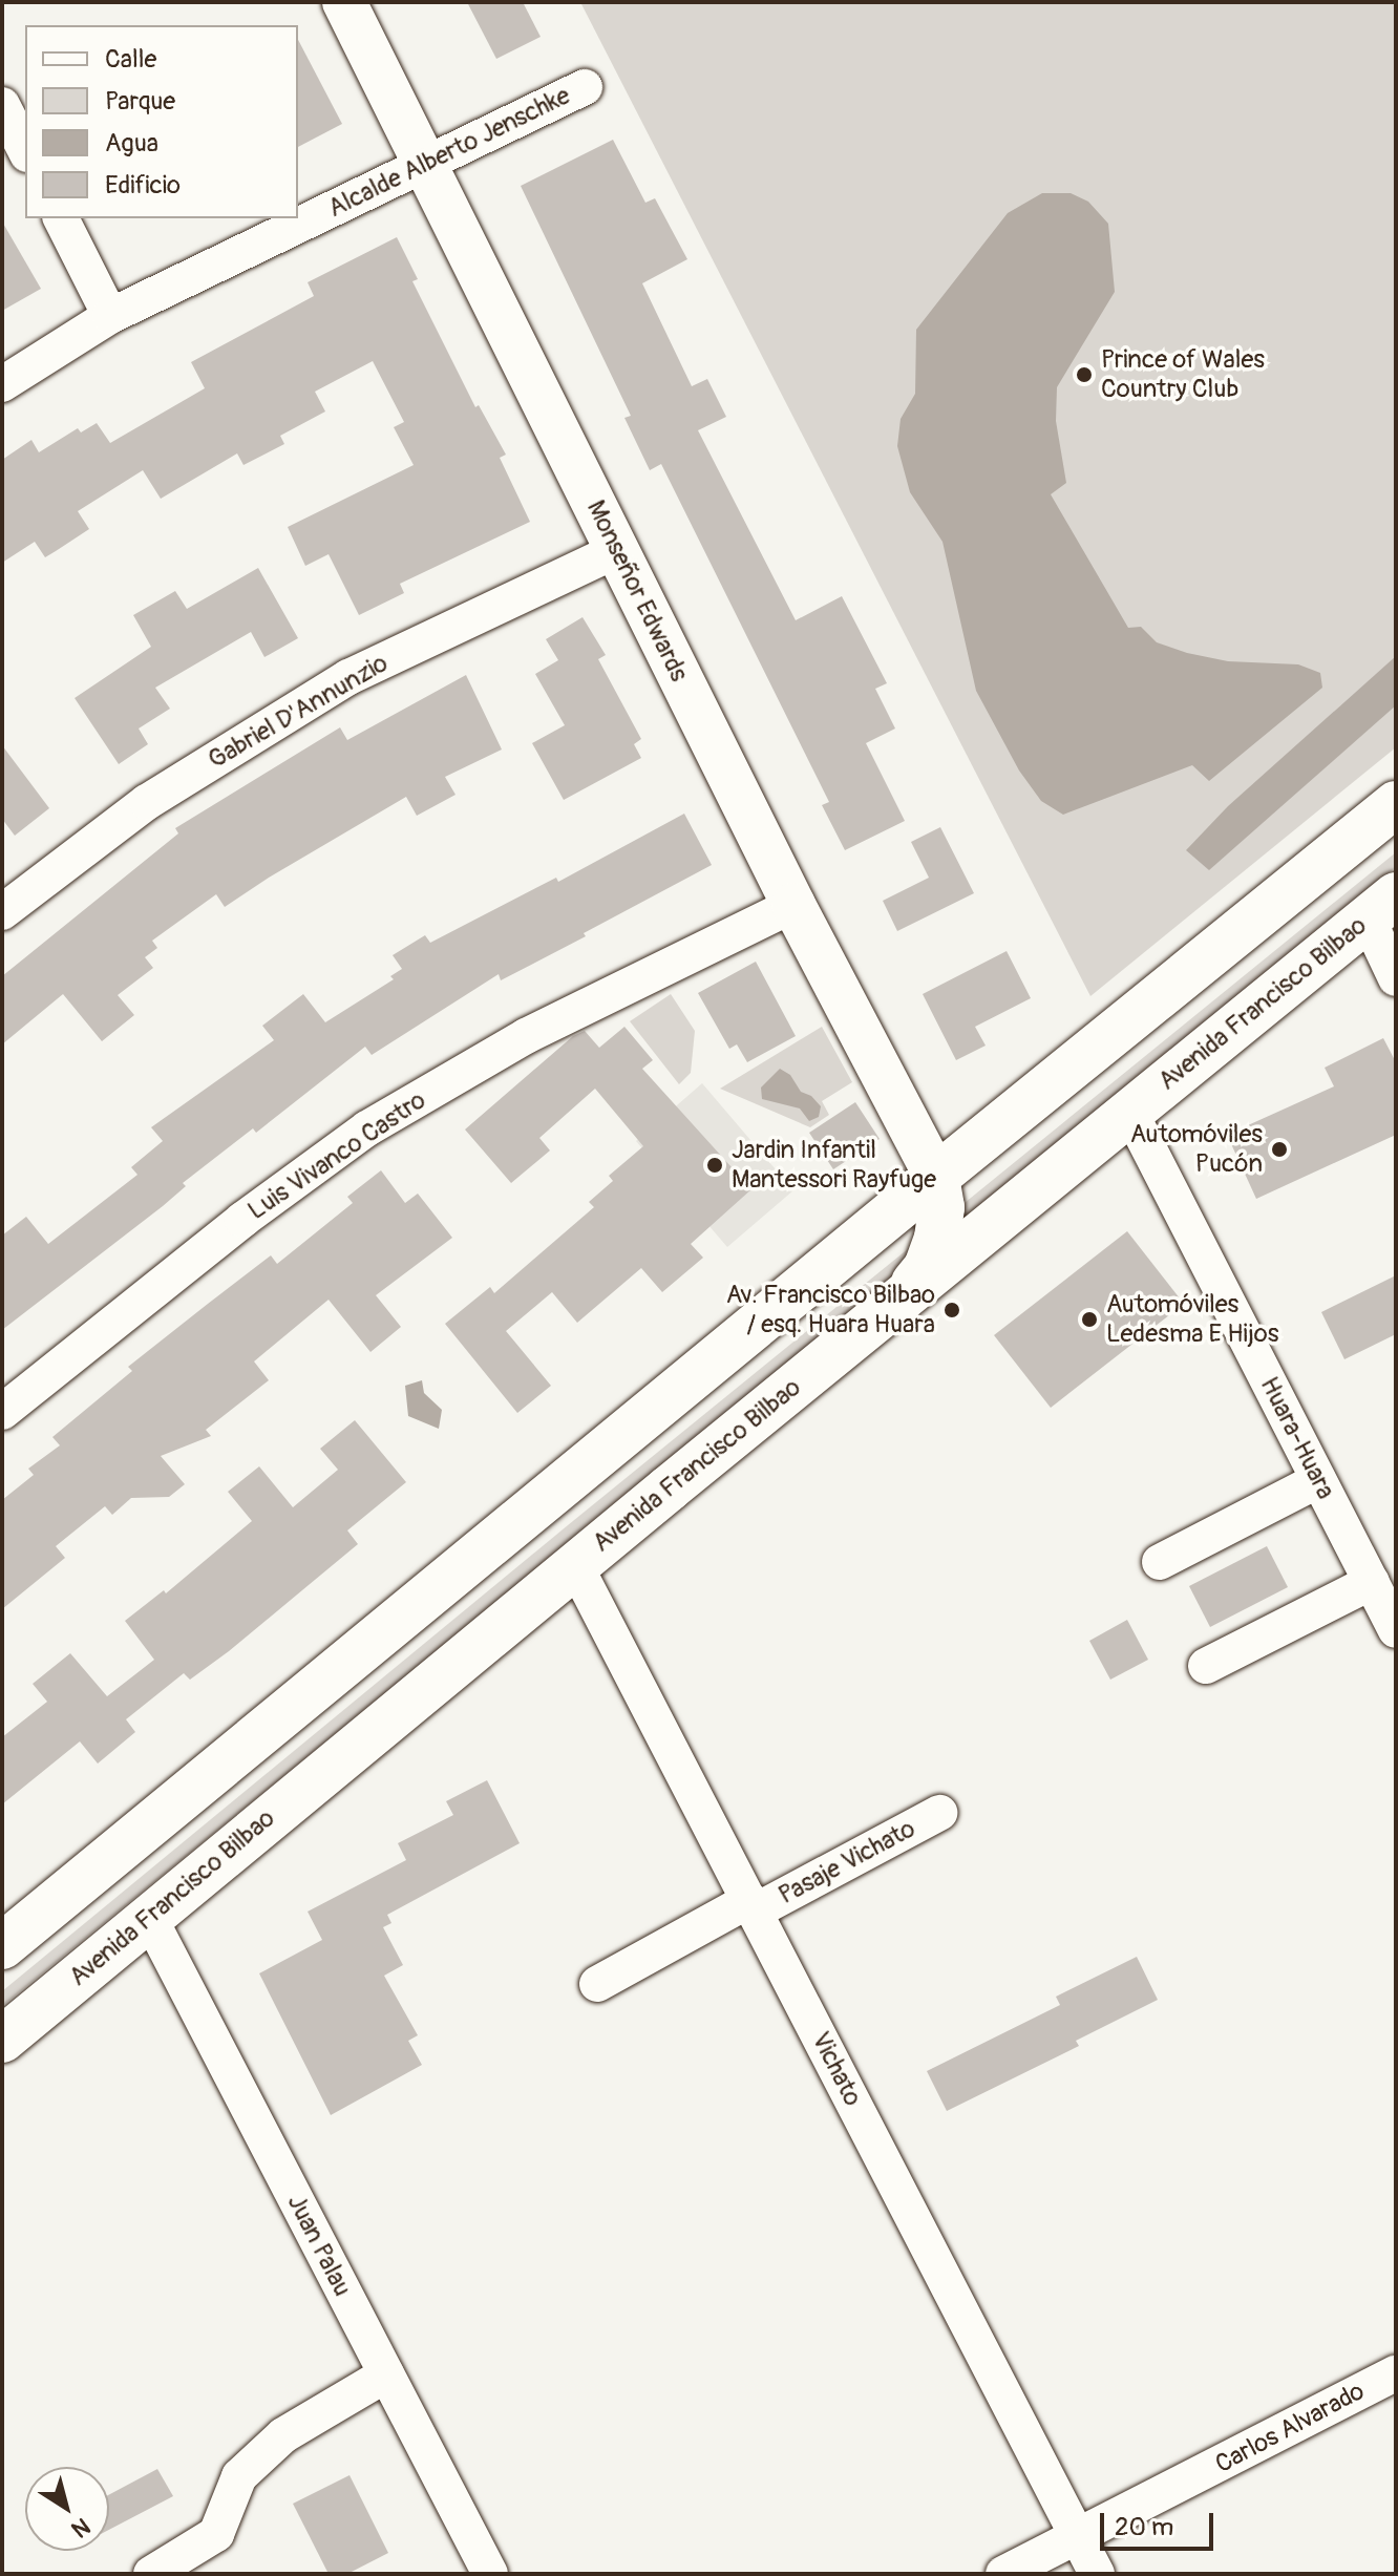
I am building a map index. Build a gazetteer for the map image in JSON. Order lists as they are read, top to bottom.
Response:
{
  "streets": {
    "main road": ["Avenida Francisco Bilbao"],
    "street": [
      "Alcalde Alberto Jenschke",
      "Monseñor Edwards",
      "Gabriel D'Annunzio",
      "Luis Vivanco Castro",
      "Huara-Huara",
      "Pasaje Vichato",
      "Vichato",
      "Juan Palau",
      "Carlos Alvarado"
    ]
  },
  "crossings": [
    ["Alcalde Alberto Jenschke", "Monseñor Edwards"],
    ["Monseñor Edwards", "Gabriel D'Annunzio"],
    ["Monseñor Edwards", "Luis Vivanco Castro"],
    ["Avenida Francisco Bilbao", "Huara-Huara"],
    ["Avenida Francisco Bilbao", "Vichato"],
    ["Avenida Francisco Bilbao", "Juan Palau"],
    ["Pasaje Vichato", "Vichato"],
    ["Vichato", "Carlos Alvarado"]
  ],
  "places": [
    "Prince of Wales Country Club",
    "Automóviles Pucón",
    "Jardin Infantil Mantessori Rayfuge",
    "Av. Francisco Bilbao / esq. Huara Huara",
    "Automóviles Ledesma E Hijos"
  ],
  "legend": [
    "Calle",
    "Parque",
    "Agua",
    "Edificio"
  ],
  "scale_bar": "20 m",
  "north": "bottom right"
}
